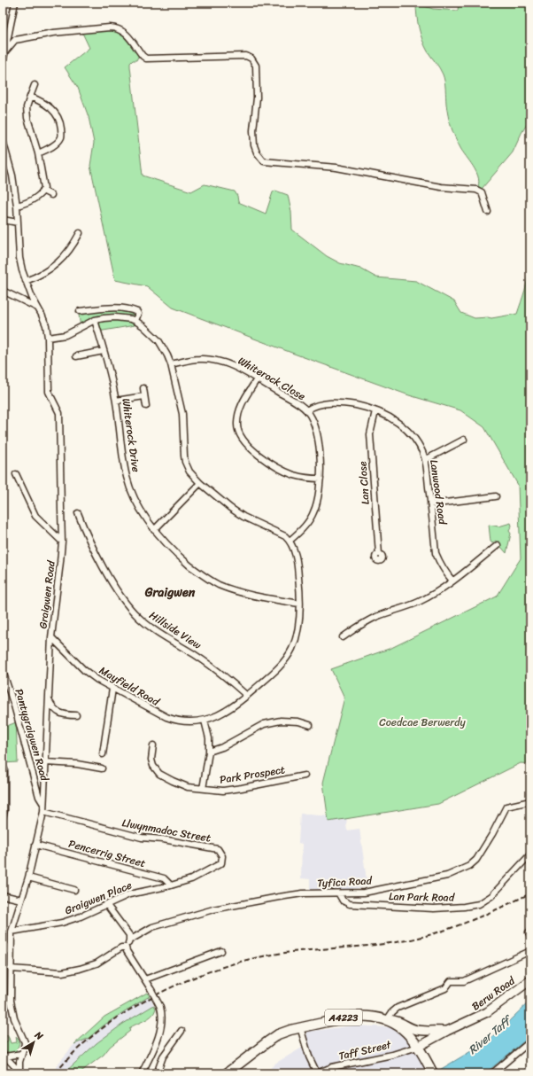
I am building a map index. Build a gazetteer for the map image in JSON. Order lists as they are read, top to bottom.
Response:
{
  "streets": {
    "main road": ["Berw Road", "A4223"],
    "street": [
      "Whiterock Close",
      "Whiterock Drive",
      "Lan Close",
      "Lanwood Road",
      "Graigwen Road",
      "Hillside View",
      "Mayfield Road",
      "Pantygraigwen Road",
      "Park Prospect",
      "Llwynmadoc Street",
      "Pencerrig Street",
      "Tyfica Road",
      "Lan Park Road",
      "Graigwen Place",
      "Taff Street"
    ]
  },
  "crossings": [
    ["Whiterock Close", "Lanwood Road"],
    ["Whiterock Close", "Mayfield Road"],
    ["Whiterock Drive", "Mayfield Road"],
    ["Lan Close", "Lanwood Road"],
    ["Graigwen Road", "Mayfield Road"],
    ["Graigwen Road", "Pantygraigwen Road"],
    ["Graigwen Road", "Llwynmadoc Street"],
    ["Graigwen Road", "Pencerrig Street"],
    ["Graigwen Road", "Graigwen Place"],
    ["Hillside View", "Mayfield Road"],
    ["Mayfield Road", "Park Prospect"],
    ["Llwynmadoc Street", "Pencerrig Street"],
    ["Llwynmadoc Street", "Graigwen Place"],
    ["Pencerrig Street", "Graigwen Place"],
    ["Tyfica Road", "Lan Park Road"],
    ["Berw Road", "A4223"],
    ["Berw Road", "Taff Street"],
    ["A4223", "Taff Street"]
  ],
  "districts": ["Graigwen"],
  "water": ["River Taff"],
  "parks": ["Coedcae Berwerdy"],
  "north": "top right"
}
